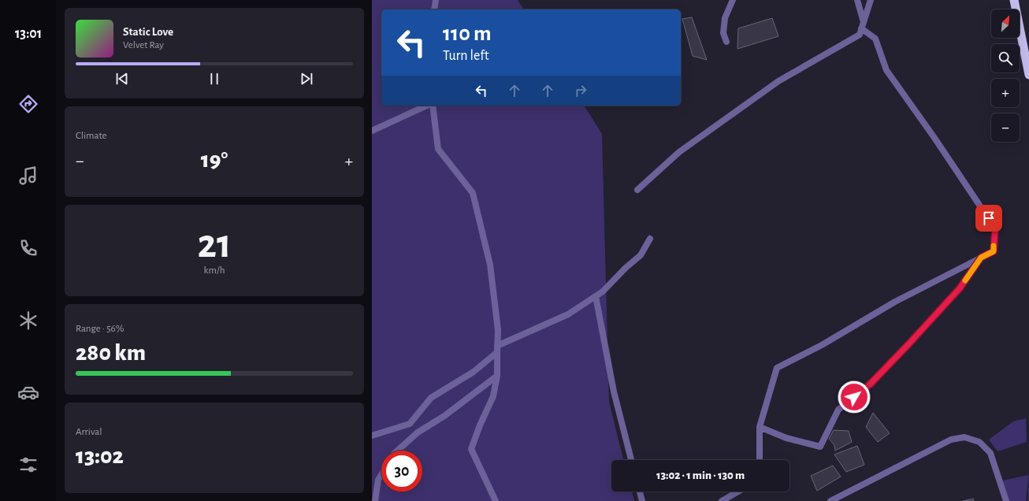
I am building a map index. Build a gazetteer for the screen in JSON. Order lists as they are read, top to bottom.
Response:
{
  "north": "top right",
  "page": {
    "tabs": "13:01",
    "map_buttons": ["+", "−"],
    "turn": ["110 m", "Turn left"],
    "song": ["Static Love", "Velvet Ray"],
    "tile": [
      "Climate",
      ["21", "km/h"],
      ["Range · 56%", "280 km"],
      ["Arrival", "13:02"]
    ],
    "heat": ["−", "19°", "+"],
    "limit": "30",
    "trip": "13:02 · 1 min · 130 m"
  }
}
